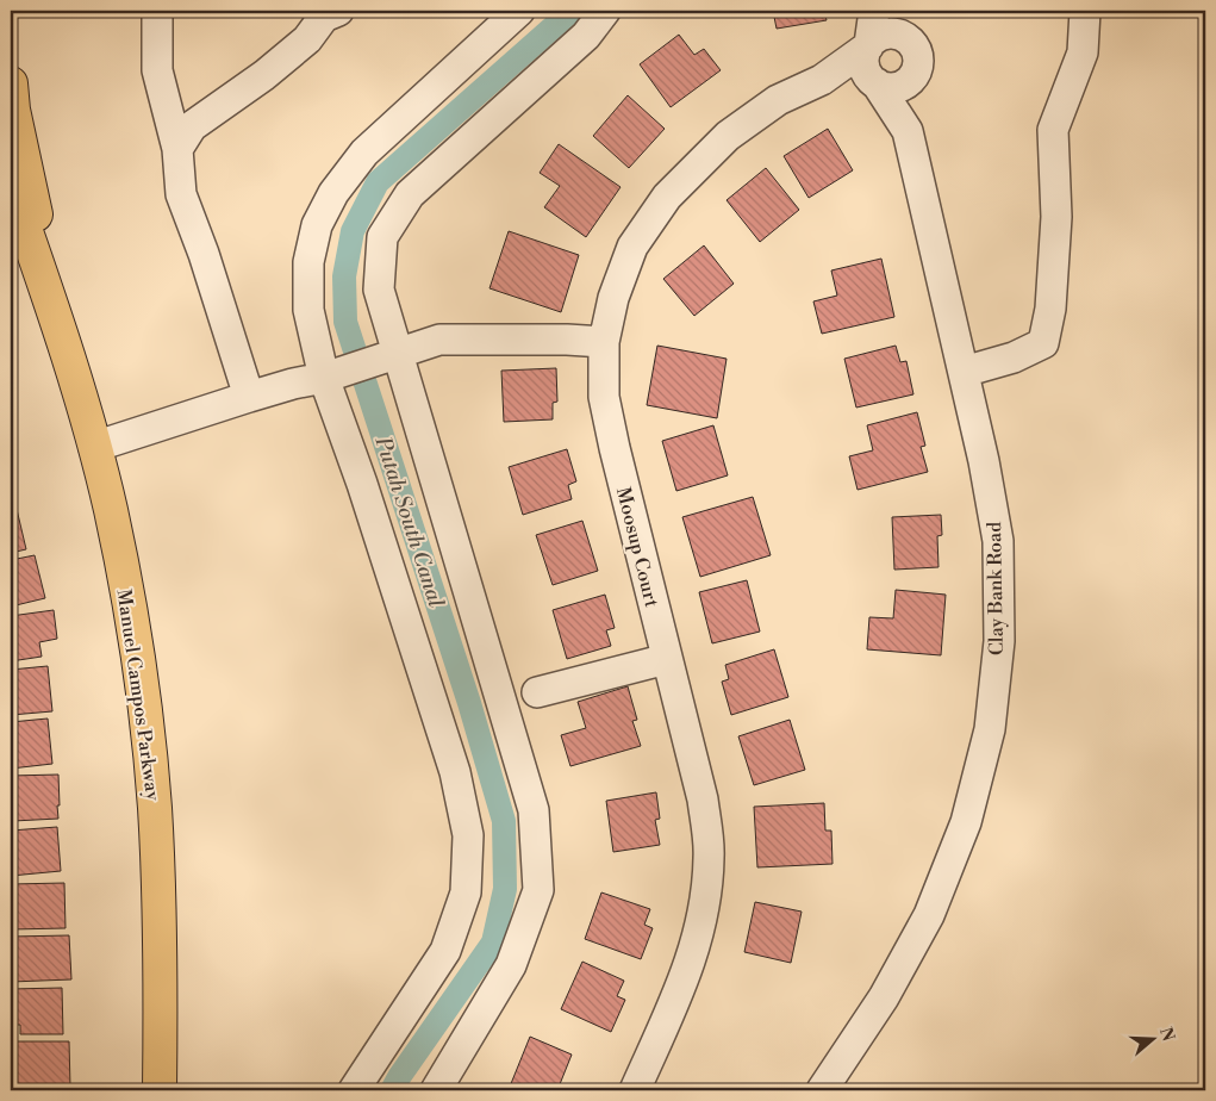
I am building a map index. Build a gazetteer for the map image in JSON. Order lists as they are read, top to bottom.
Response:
{
  "streets": {
    "main road": ["Manuel Campos Parkway"],
    "street": ["Moosup Court", "Clay Bank Road"]
  },
  "crossings": [
    ["Moosup Court", "Clay Bank Road"]
  ],
  "water": ["Putah South Canal"],
  "north": "right"
}
